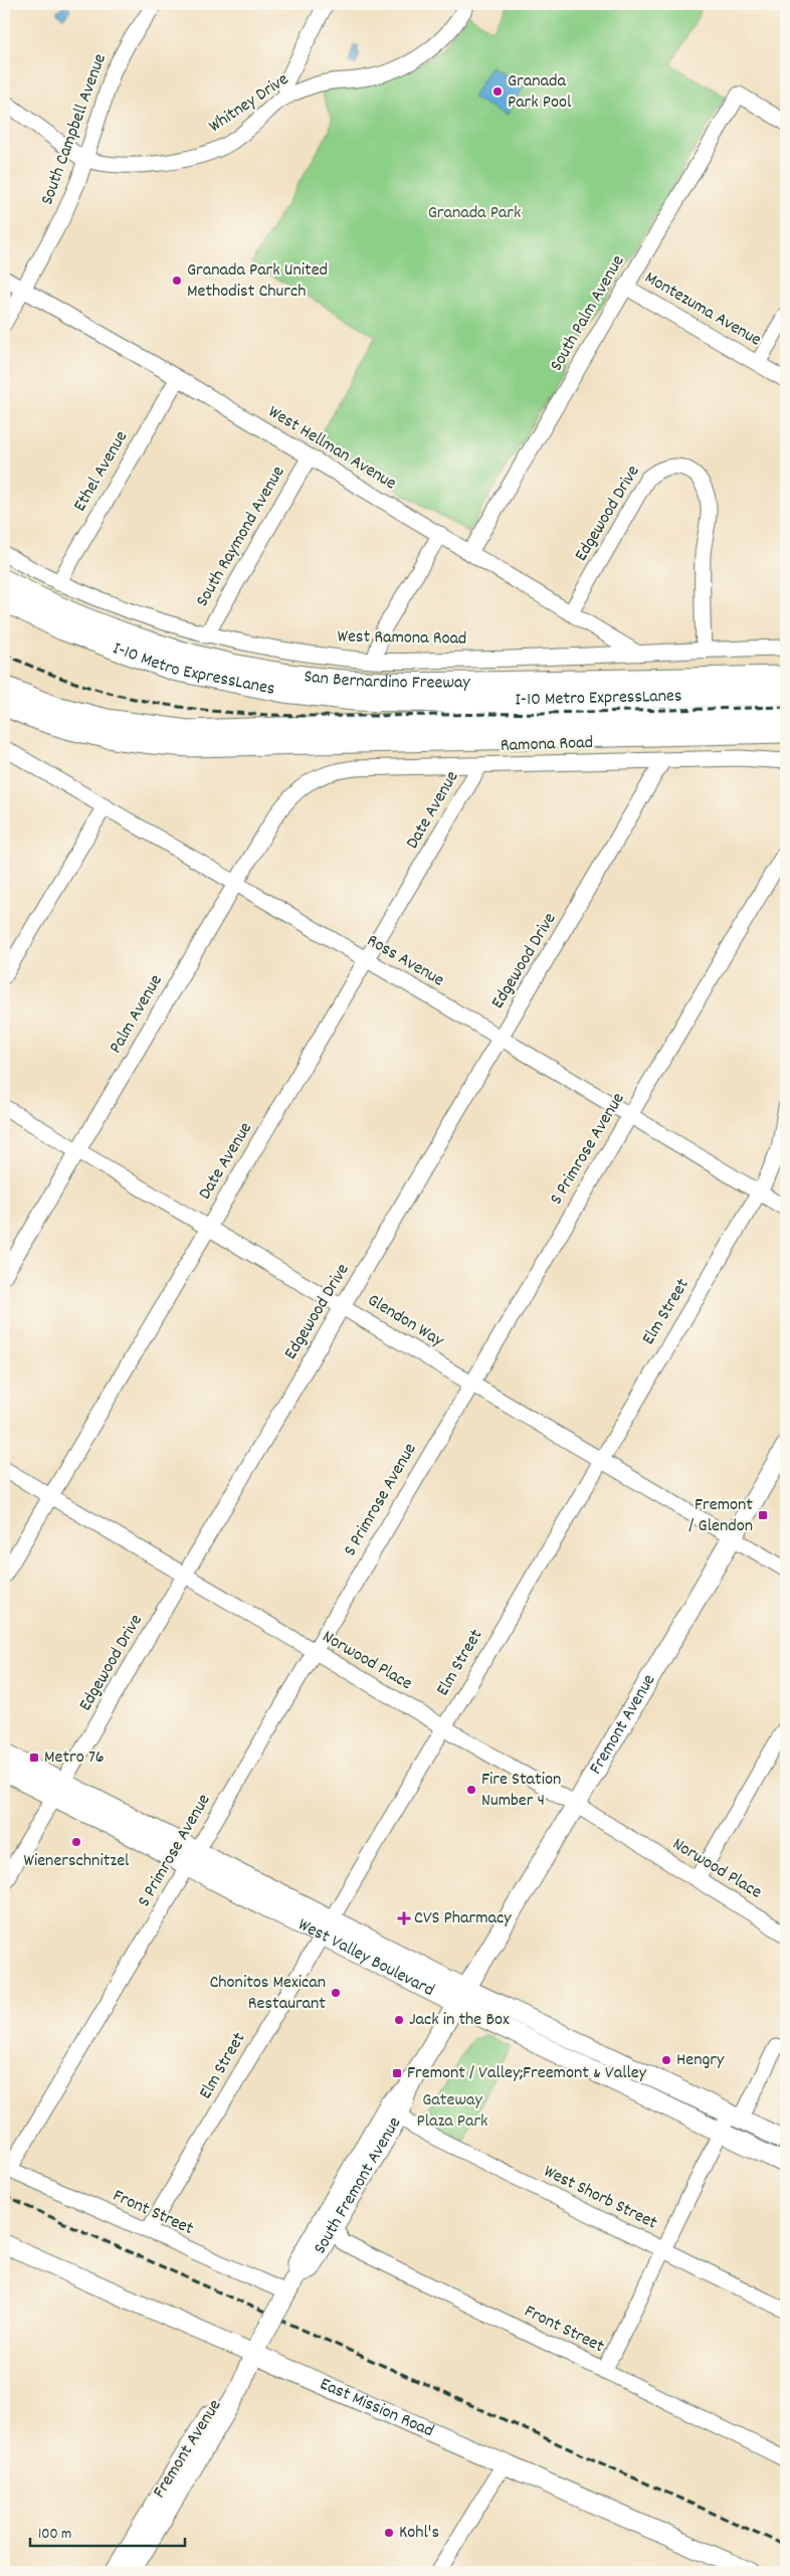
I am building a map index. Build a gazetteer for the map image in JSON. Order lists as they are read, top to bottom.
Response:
{
  "streets": {
    "highway": ["I-10 Metro ExpressLanes", "San Bernardino Freeway"],
    "main road": [
      "Fremont Avenue",
      "West Valley Boulevard",
      "South Fremont Avenue",
      "East Mission Road"
    ],
    "street": [
      "Whitney Drive",
      "South Campbell Avenue",
      "Montezuma Avenue",
      "South Palm Avenue",
      "West Hellman Avenue",
      "Ethel Avenue",
      "Edgewood Drive",
      "South Raymond Avenue",
      "West Ramona Road",
      "Ramona Road",
      "Date Avenue",
      "Ross Avenue",
      "Palm Avenue",
      "S Primrose Avenue",
      "Elm Street",
      "Glendon Way",
      "Norwood Place",
      "West Shorb Street",
      "Front Street"
    ]
  },
  "crossings": [
    ["Whitney Drive", "South Campbell Avenue"],
    ["South Campbell Avenue", "West Hellman Avenue"],
    ["Montezuma Avenue", "South Palm Avenue"],
    ["South Palm Avenue", "West Hellman Avenue"],
    ["West Hellman Avenue", "Ethel Avenue"],
    ["West Hellman Avenue", "Edgewood Drive"],
    ["West Hellman Avenue", "South Raymond Avenue"],
    ["West Hellman Avenue", "West Ramona Road"],
    ["Ethel Avenue", "West Ramona Road"],
    ["Edgewood Drive", "West Ramona Road"],
    ["Edgewood Drive", "Ramona Road"],
    ["Edgewood Drive", "Ross Avenue"],
    ["Edgewood Drive", "Glendon Way"],
    ["Edgewood Drive", "Norwood Place"],
    ["Edgewood Drive", "West Valley Boulevard"],
    ["South Raymond Avenue", "West Ramona Road"],
    ["Ramona Road", "Date Avenue"],
    ["Ramona Road", "Palm Avenue"],
    ["Date Avenue", "Ross Avenue"],
    ["Date Avenue", "Glendon Way"],
    ["Date Avenue", "Norwood Place"],
    ["Ross Avenue", "Palm Avenue"],
    ["Ross Avenue", "S Primrose Avenue"],
    ["Ross Avenue", "Elm Street"],
    ["Palm Avenue", "Glendon Way"],
    ["S Primrose Avenue", "Glendon Way"],
    ["S Primrose Avenue", "Norwood Place"],
    ["S Primrose Avenue", "West Valley Boulevard"],
    ["S Primrose Avenue", "Front Street"],
    ["Elm Street", "Glendon Way"],
    ["Elm Street", "Norwood Place"],
    ["Elm Street", "West Valley Boulevard"],
    ["Elm Street", "Front Street"],
    ["Glendon Way", "Fremont Avenue"],
    ["Norwood Place", "Fremont Avenue"],
    ["Fremont Avenue", "West Valley Boulevard"],
    ["Fremont Avenue", "South Fremont Avenue"],
    ["Fremont Avenue", "Front Street"],
    ["Fremont Avenue", "East Mission Road"],
    ["West Valley Boulevard", "South Fremont Avenue"],
    ["South Fremont Avenue", "West Shorb Street"],
    ["South Fremont Avenue", "Front Street"]
  ],
  "parks": ["Granada Park", "Gateway Plaza Park"],
  "places": {
    "other": [
      "Granada Park Pool",
      "Granada Park United Methodist Church",
      "Fire Station Number 4",
      "Wienerschnitzel",
      "Chonitos Mexican Restaurant",
      "Jack in the Box",
      "Hengry",
      "Kohl's"
    ],
    "transit": ["Fremont / Glendon", "Metro 76", "Fremont / Valley;Freemont & Valley"],
    "health": ["CVS Pharmacy"]
  },
  "scale_bar": "100 m"
}
